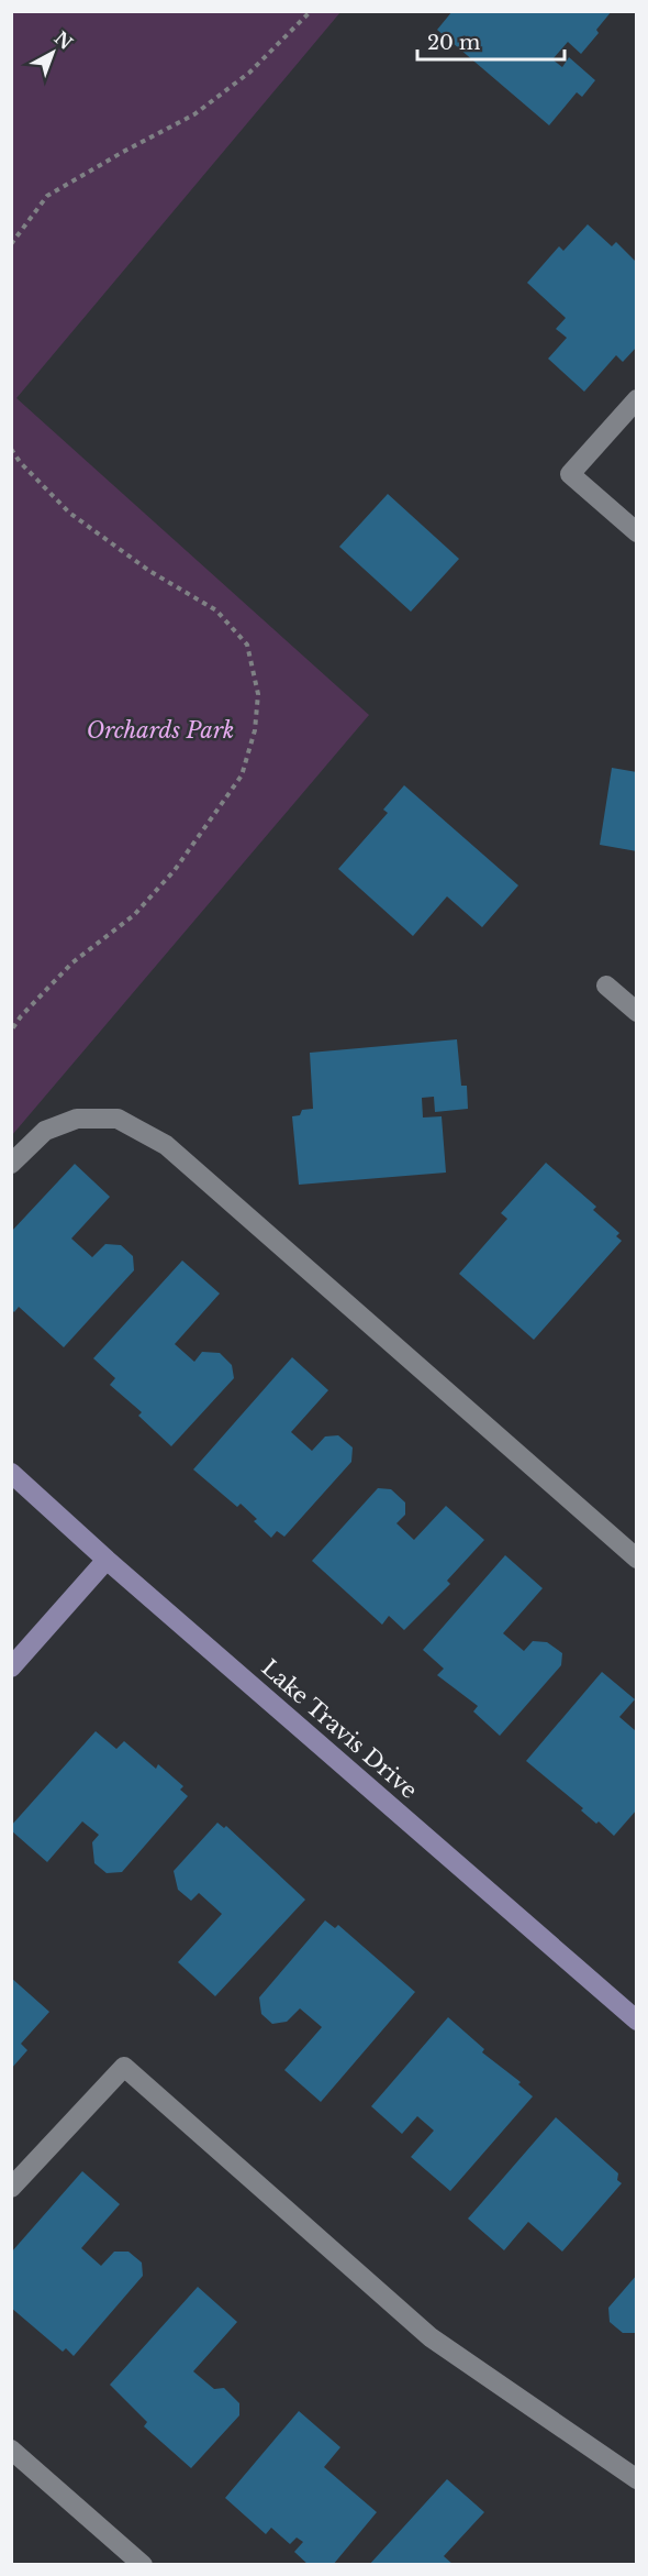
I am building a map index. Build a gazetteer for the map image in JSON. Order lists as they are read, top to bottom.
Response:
{
  "streets": {
    "street": ["Lake Travis Drive"]
  },
  "parks": ["Orchards Park"],
  "scale_bar": "20 m",
  "north": "top right"
}
